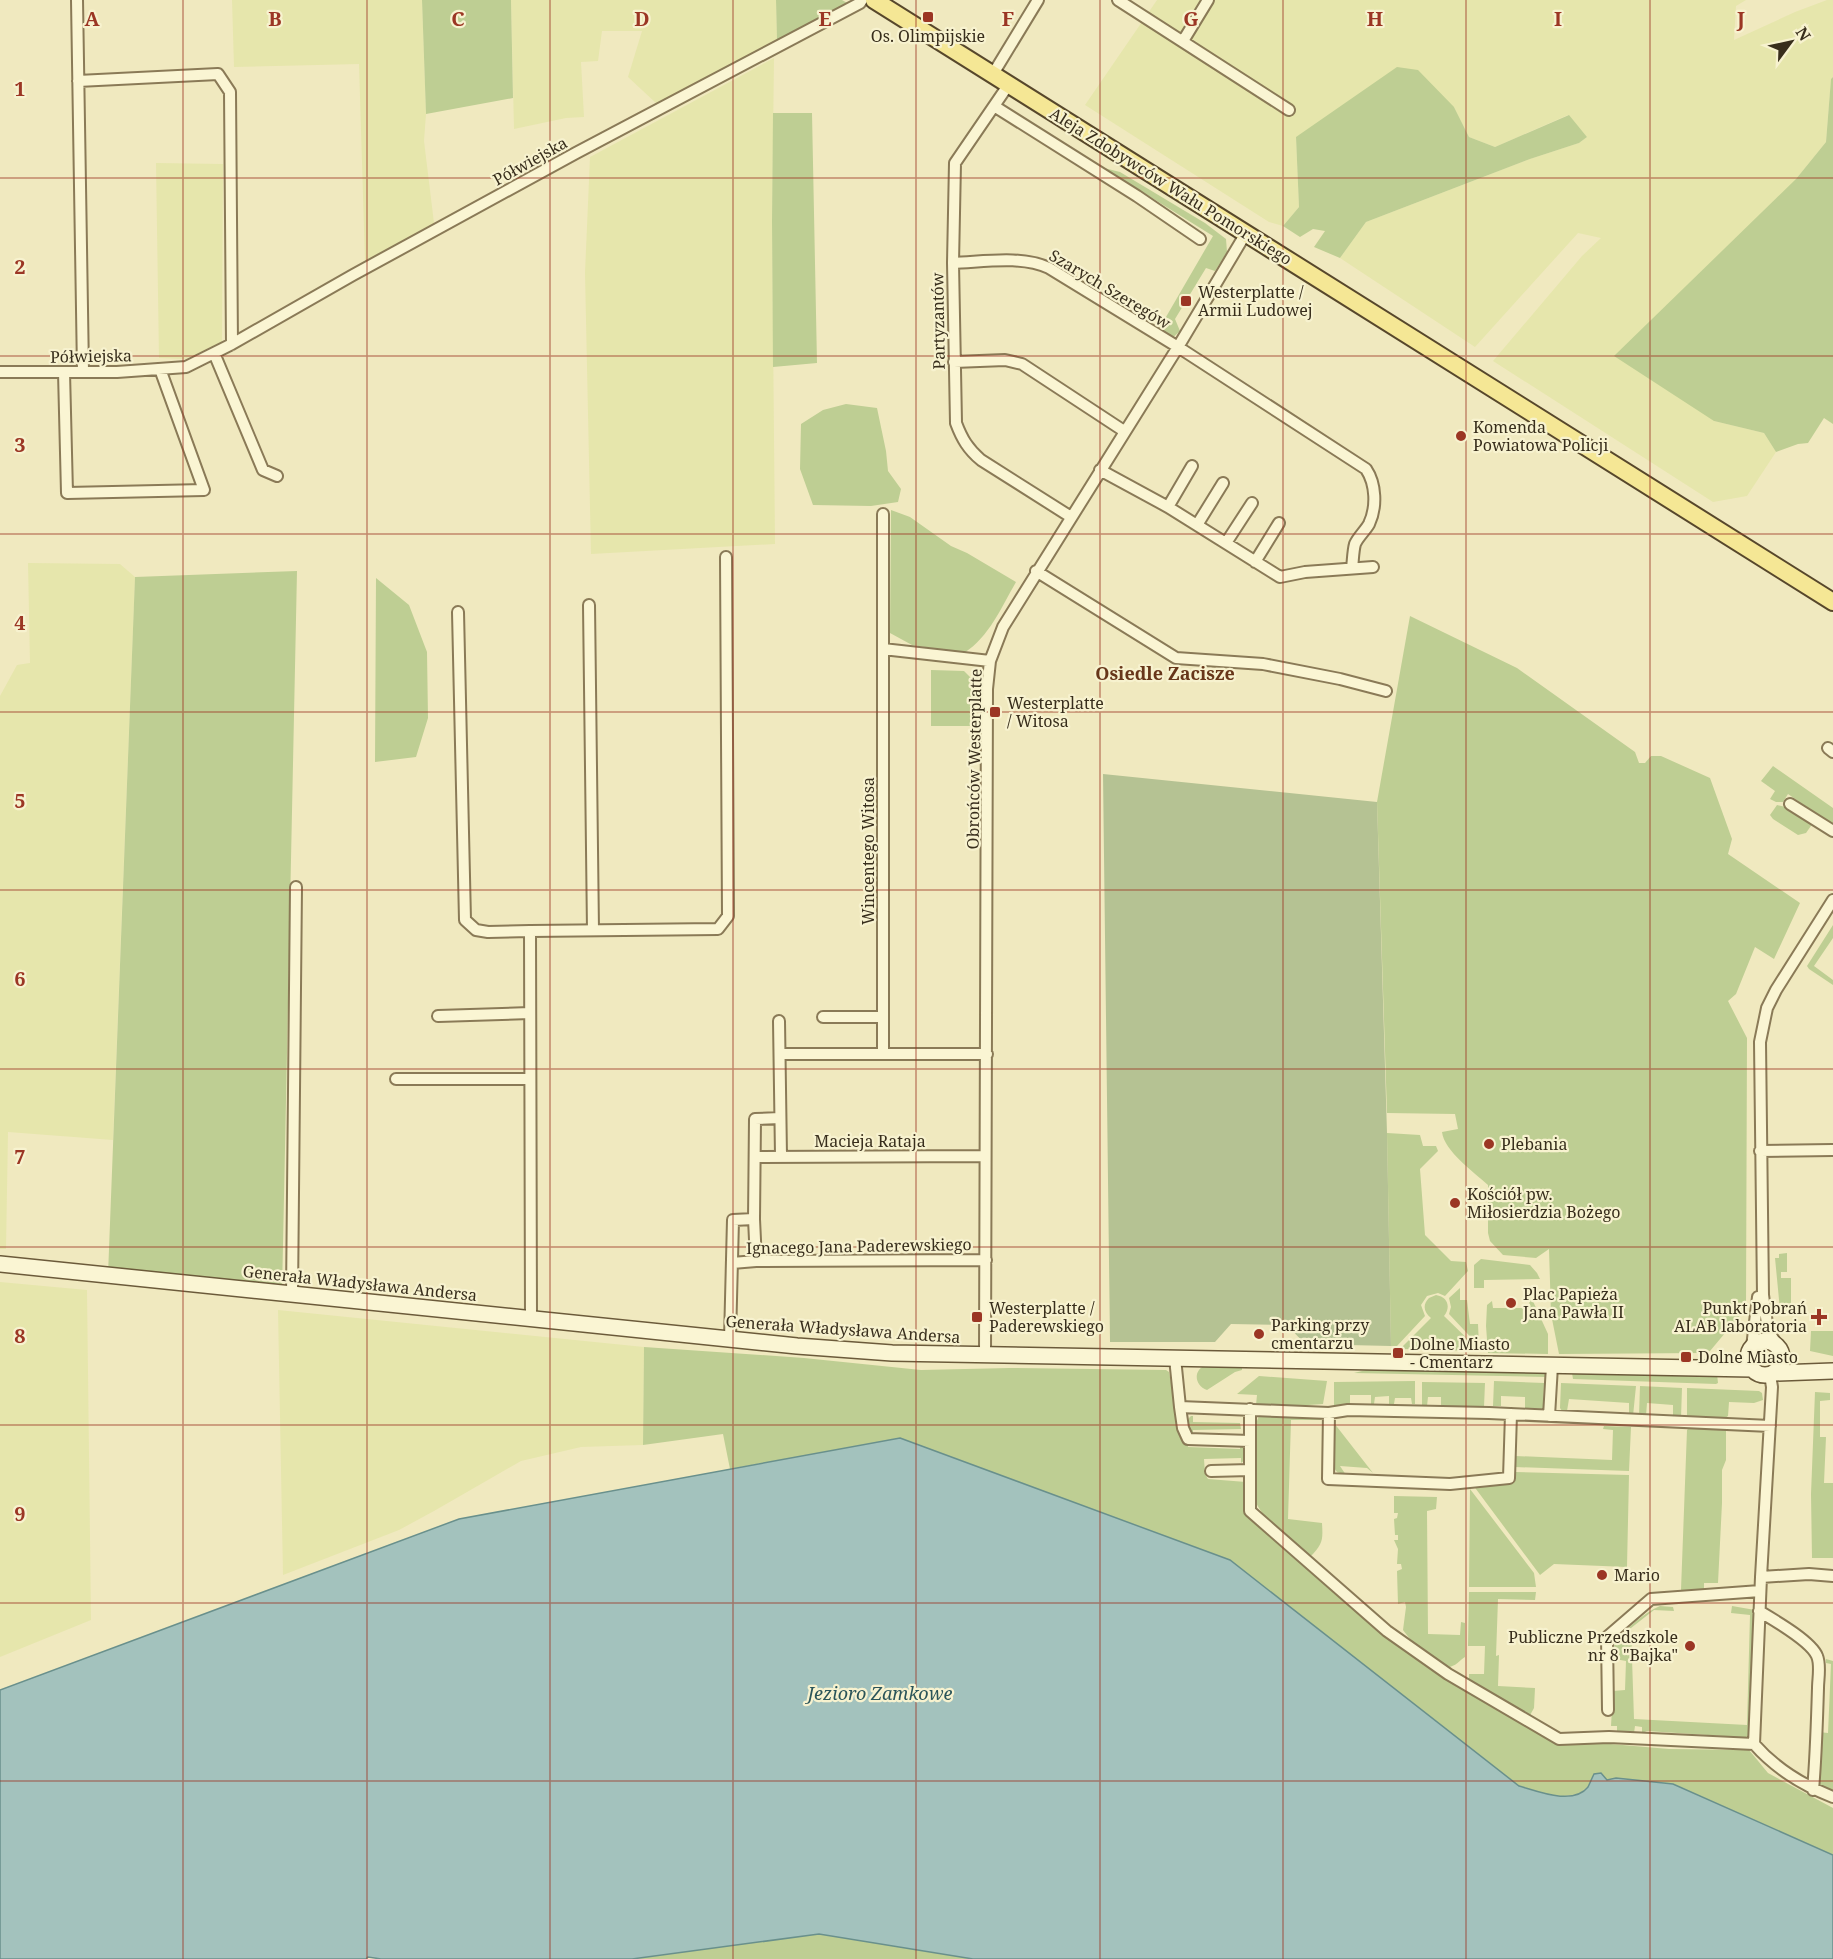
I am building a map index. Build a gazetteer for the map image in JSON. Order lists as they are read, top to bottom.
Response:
{
  "streets": {
    "main road": ["Aleja Zdobywców Wału Pomorskiego", "Generała Władysława Andersa"],
    "street": [
      "Półwiejska",
      "Szarych Szeregów",
      "Partyzantów",
      "Obrońców Westerplatte",
      "Wincentego Witosa",
      "Macieja Rataja",
      "Ignacego Jana Paderewskiego"
    ]
  },
  "crossings": [
    ["Aleja Zdobywców Wału Pomorskiego", "Partyzantów"],
    ["Aleja Zdobywców Wału Pomorskiego", "Obrońców Westerplatte"],
    ["Szarych Szeregów", "Partyzantów"],
    ["Szarych Szeregów", "Obrońców Westerplatte"],
    ["Partyzantów", "Obrońców Westerplatte"],
    ["Obrońców Westerplatte", "Macieja Rataja"],
    ["Obrońców Westerplatte", "Ignacego Jana Paderewskiego"],
    ["Obrońców Westerplatte", "Generała Władysława Andersa"]
  ],
  "districts": ["Osiedle Zacisze"],
  "water": ["Jezioro Zamkowe"],
  "places": {
    "transit": [
      "Os. Olimpijskie",
      "Westerplatte / Armii Ludowej",
      "Westerplatte / Witosa",
      "Westerplatte / Paderewskiego",
      "Dolne Miasto - Cmentarz",
      "Dolne Miasto"
    ],
    "other": [
      "Komenda Powiatowa Policji",
      "Plebania",
      "Kościół pw. Miłosierdzia Bożego",
      "Plac Papieża Jana Pawła II",
      "Parking przy cmentarzu",
      "Mario",
      "Publiczne Przedszkole nr 8 \"Bajka\""
    ],
    "health": ["Punkt Pobrań ALAB laboratoria"]
  },
  "north": "top right",
  "grid": {
    "columns": [
      "A",
      "B",
      "C",
      "D",
      "E",
      "F",
      "G",
      "H",
      "I",
      "J"
    ],
    "rows": [
      "1",
      "2",
      "3",
      "4",
      "5",
      "6",
      "7",
      "8",
      "9"
    ]
  }
}
